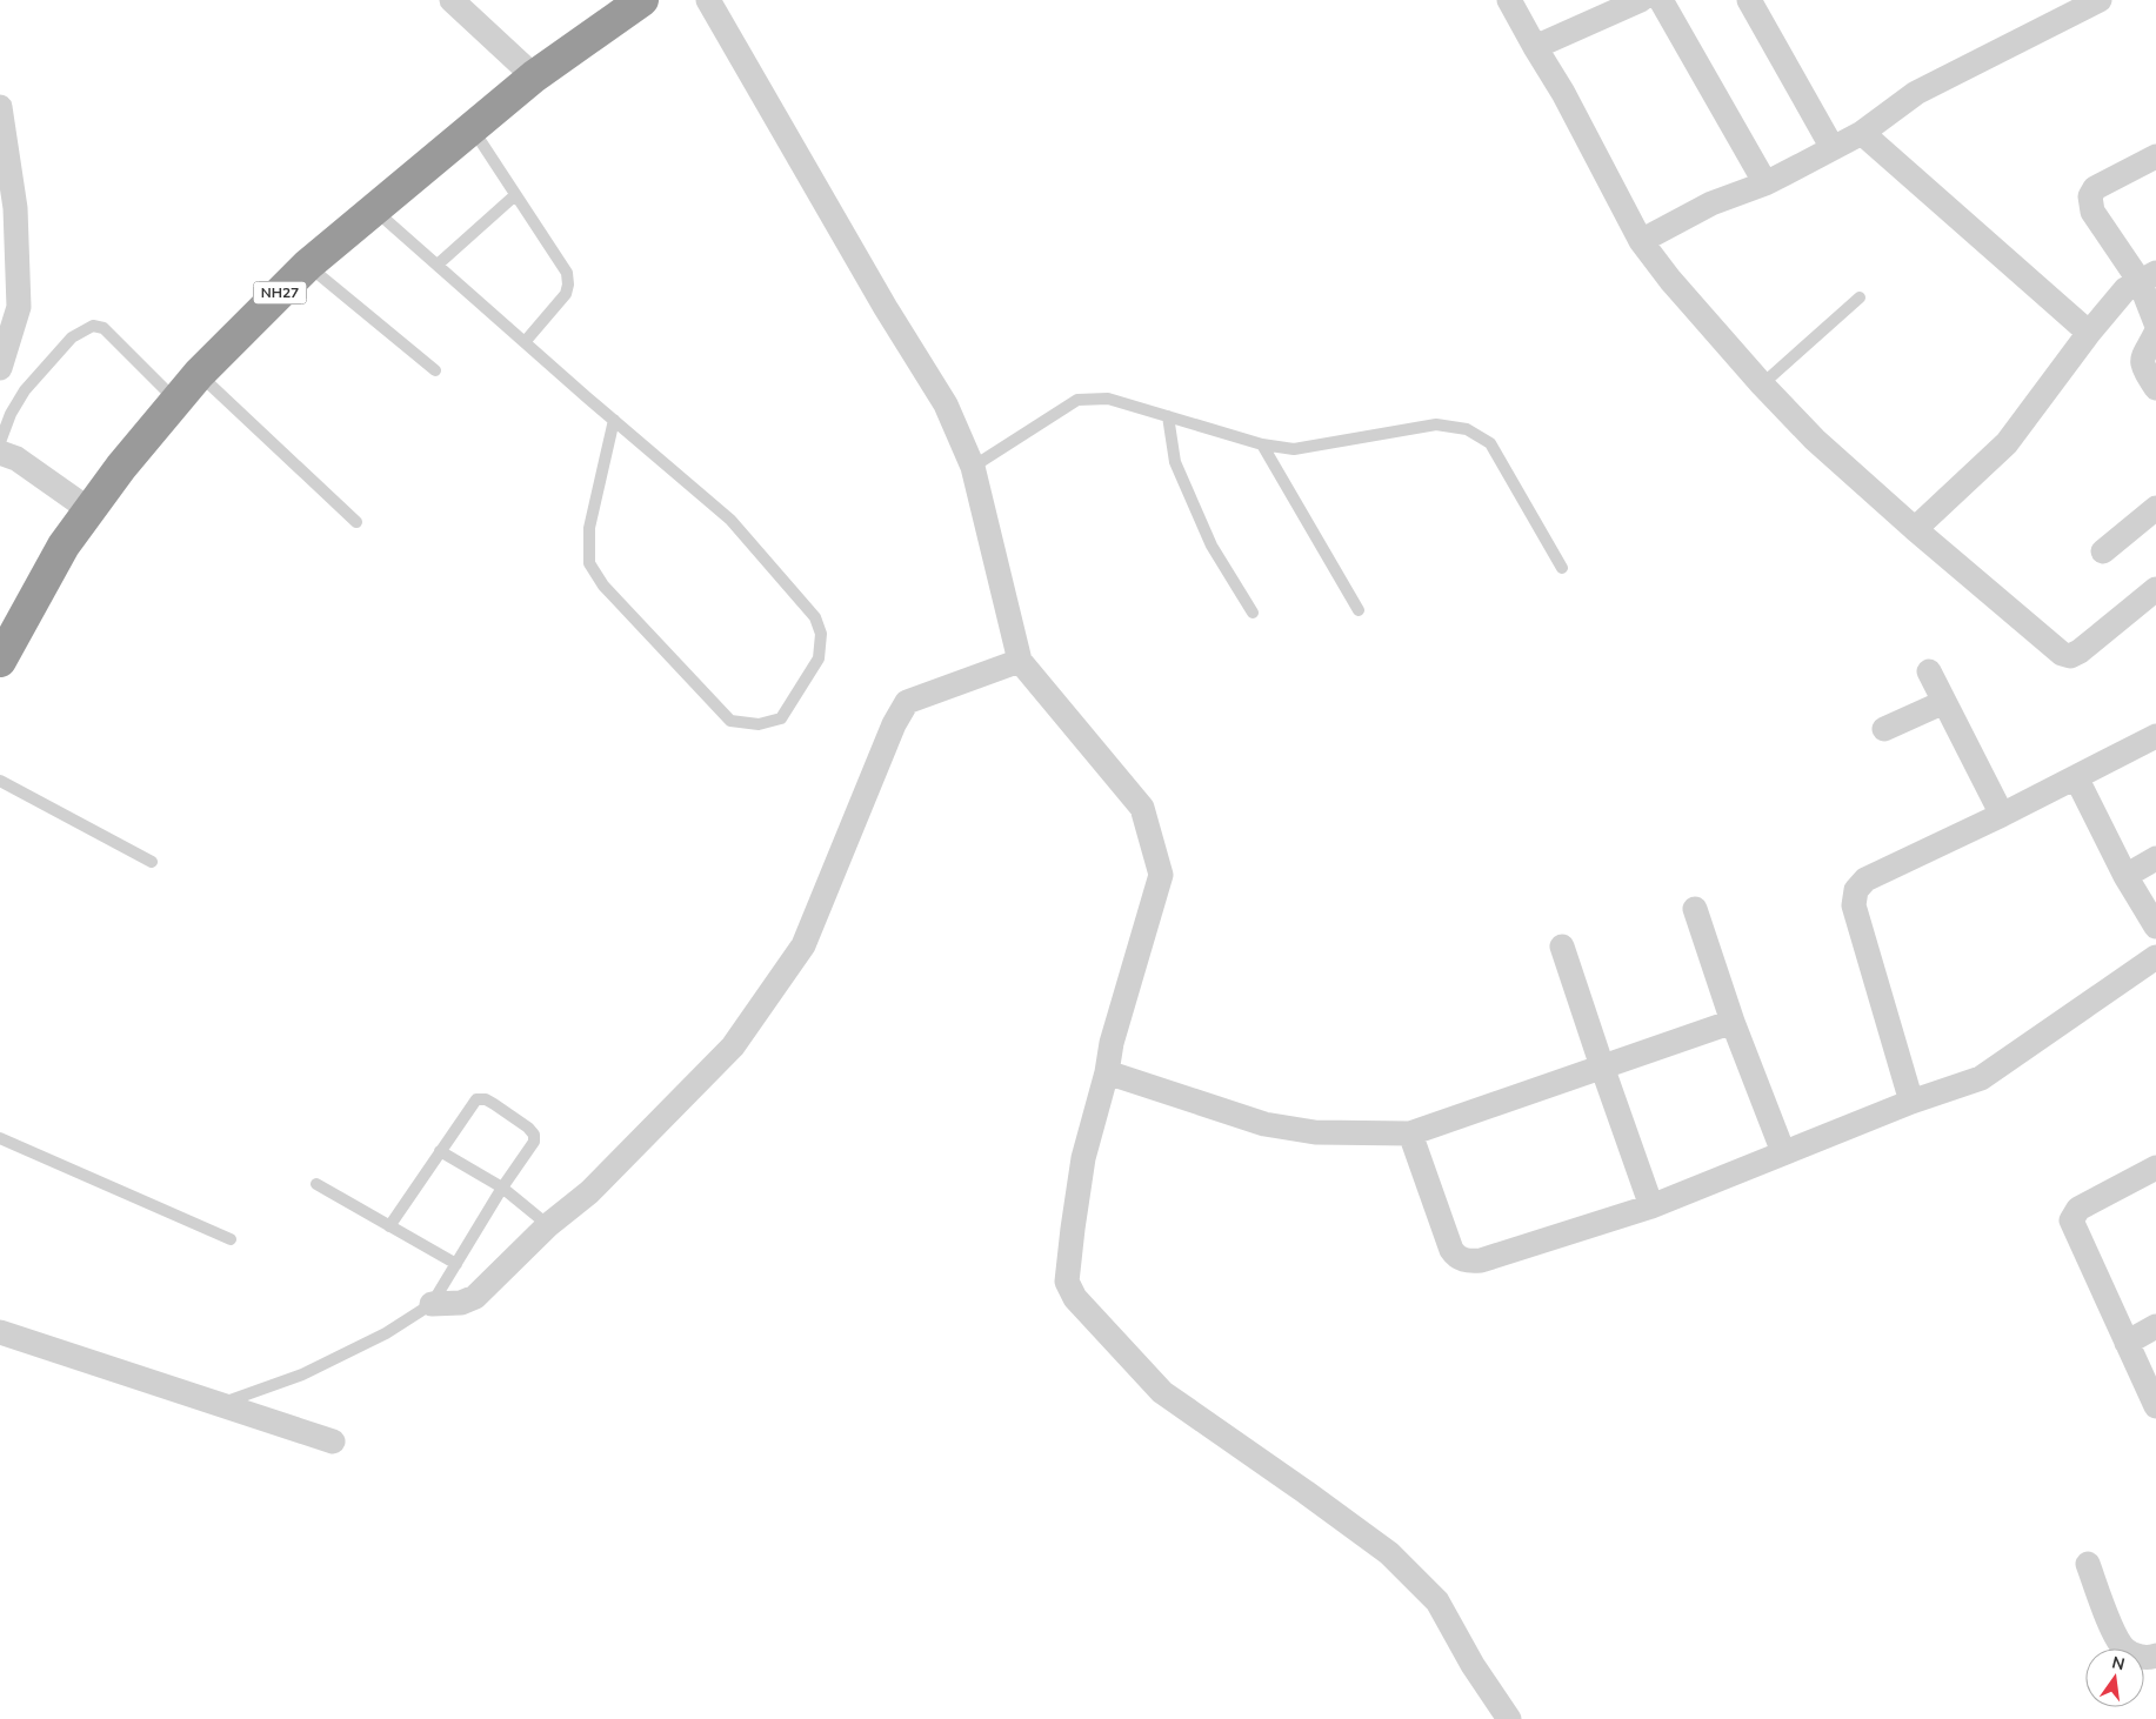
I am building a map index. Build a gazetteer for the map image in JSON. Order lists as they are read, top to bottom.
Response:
{
  "streets": {
    "highway": ["NH27"]
  },
  "north": "top"
}
